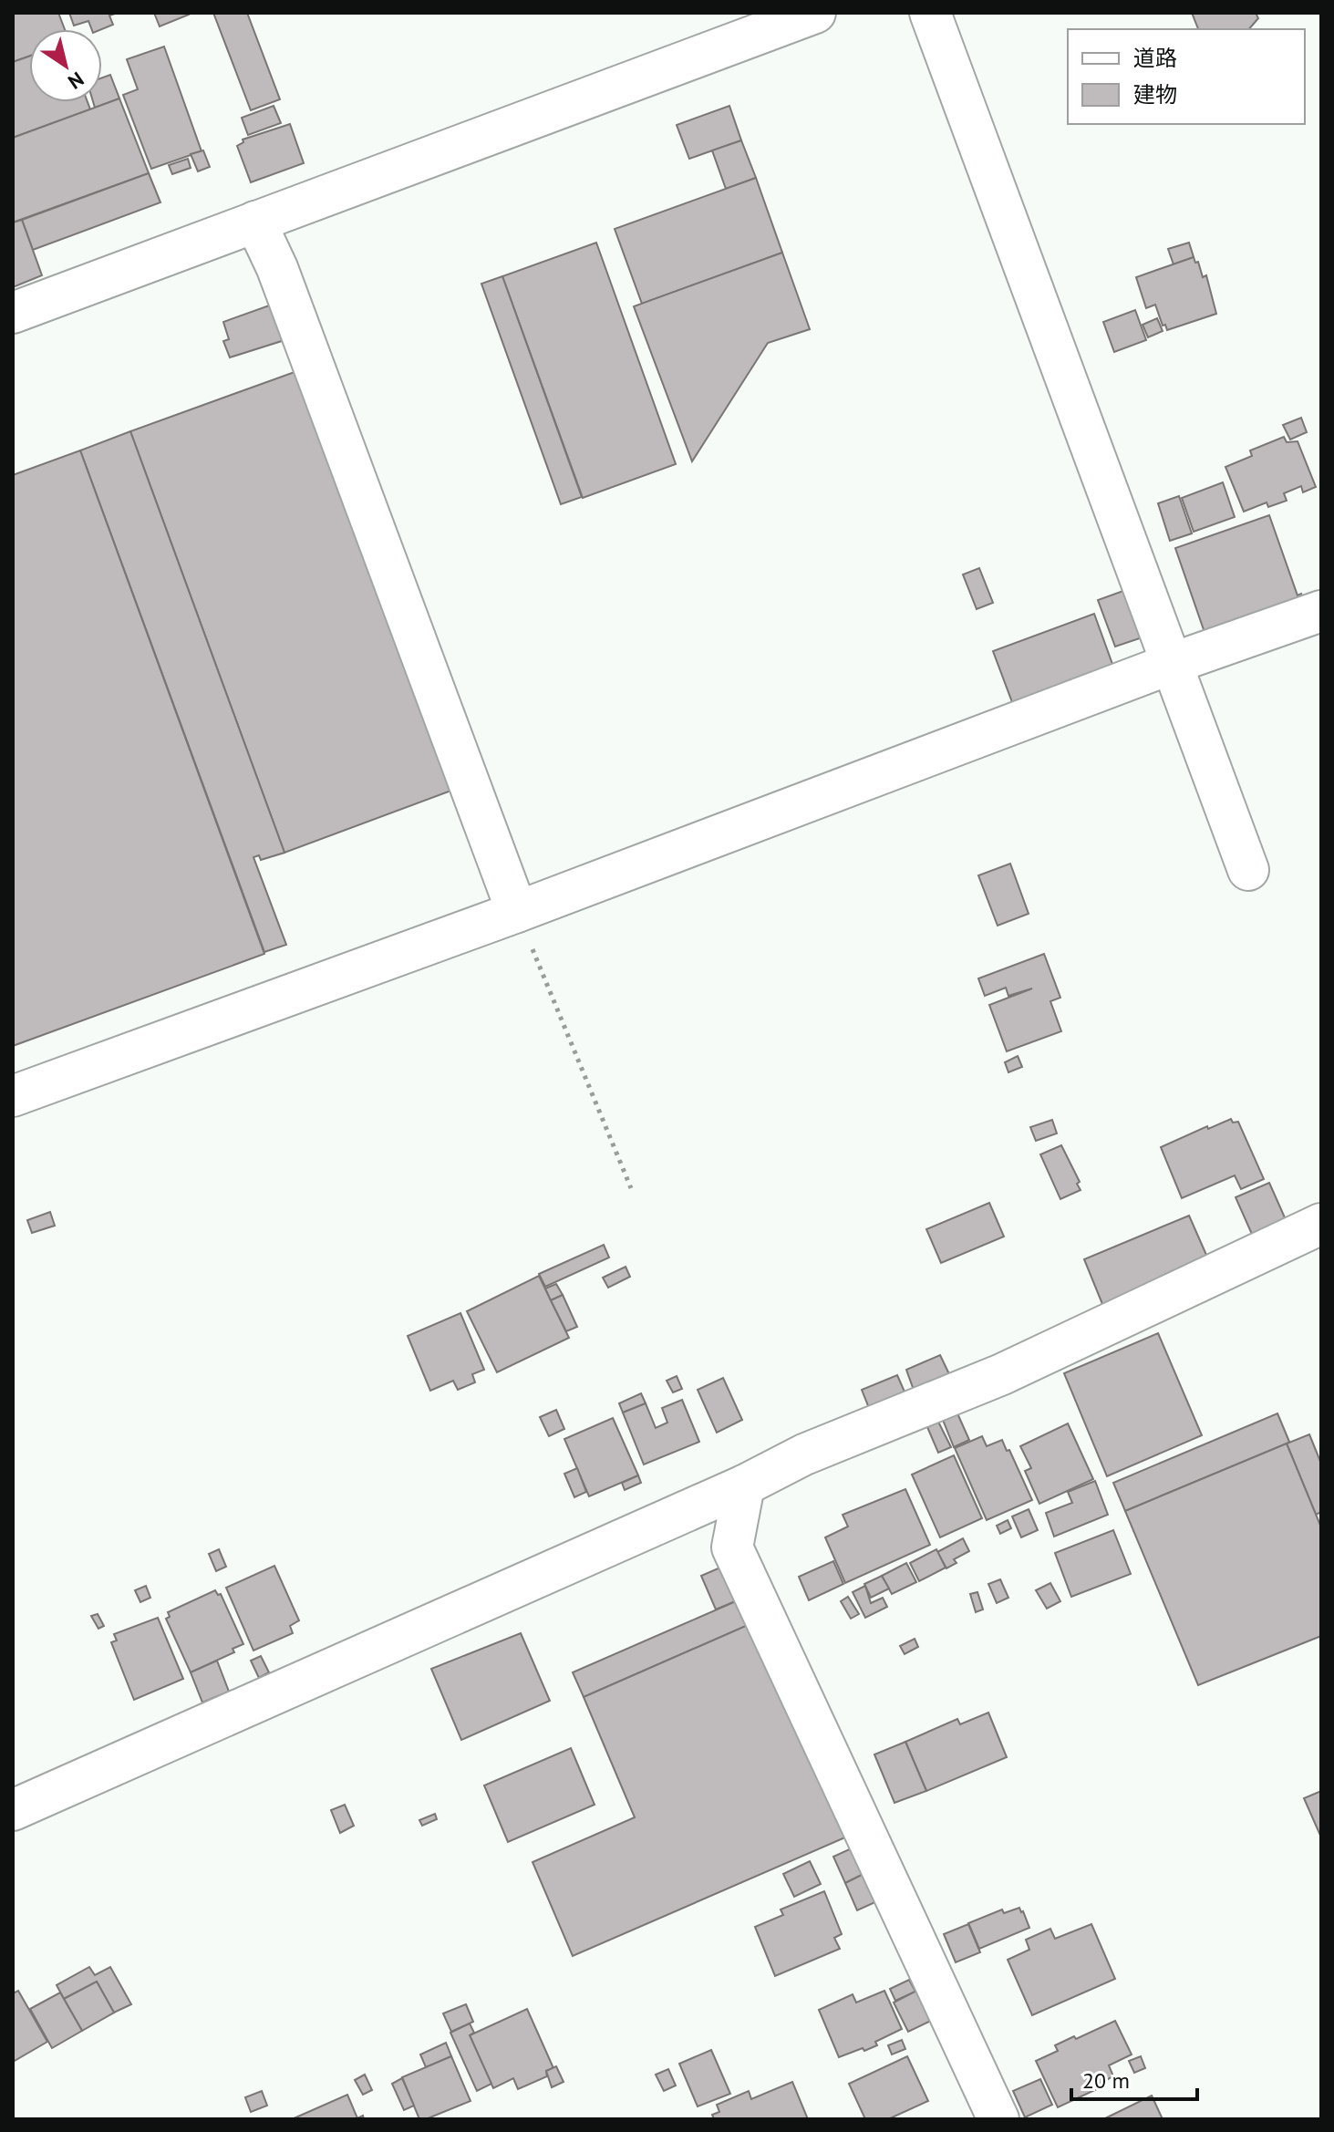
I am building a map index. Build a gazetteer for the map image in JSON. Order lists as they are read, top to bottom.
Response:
{
  "legend": ["道路", "建物"],
  "scale_bar": "20 m",
  "north": "bottom right"
}
